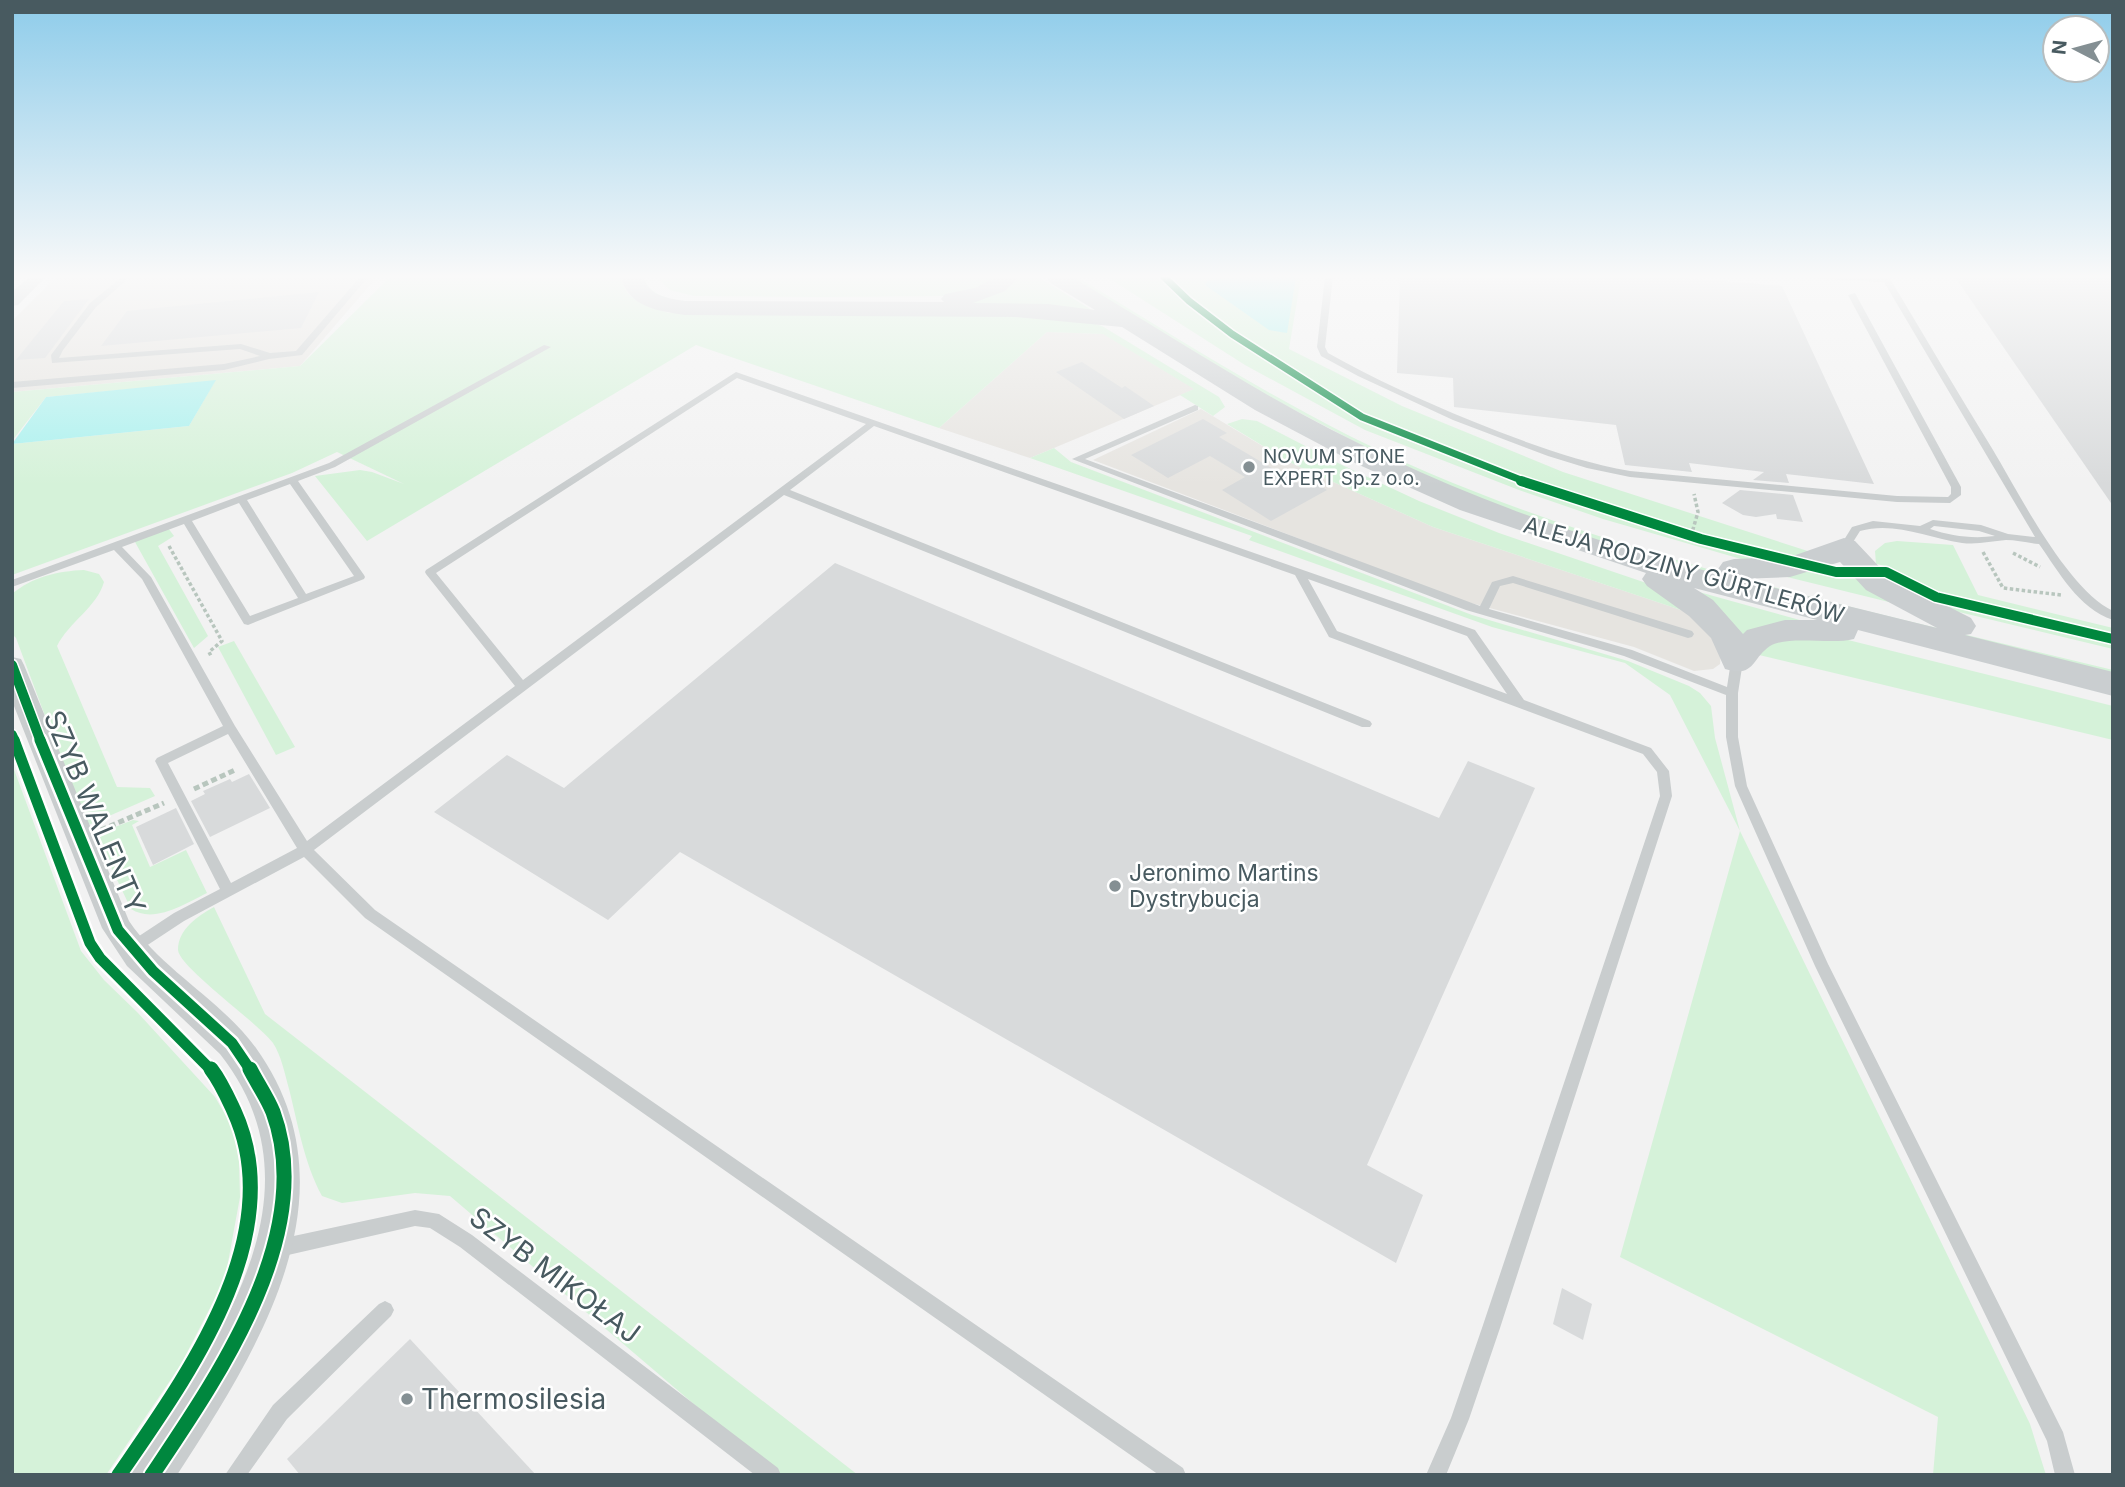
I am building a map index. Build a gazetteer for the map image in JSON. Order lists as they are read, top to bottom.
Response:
{
  "streets": {
    "main road": ["ALEJA RODZINY GÜRTLERÓW"],
    "street": ["SZYB WALENTY"],
    "lane": ["SZYB MIKOŁAJ"]
  },
  "crossings": [
    ["SZYB WALENTY", "SZYB MIKOŁAJ"]
  ],
  "places": ["NOVUM STONE EXPERT Sp.z o.o.", "Jeronimo Martins Dystrybucja", "Thermosilesia"],
  "north": "left"
}
